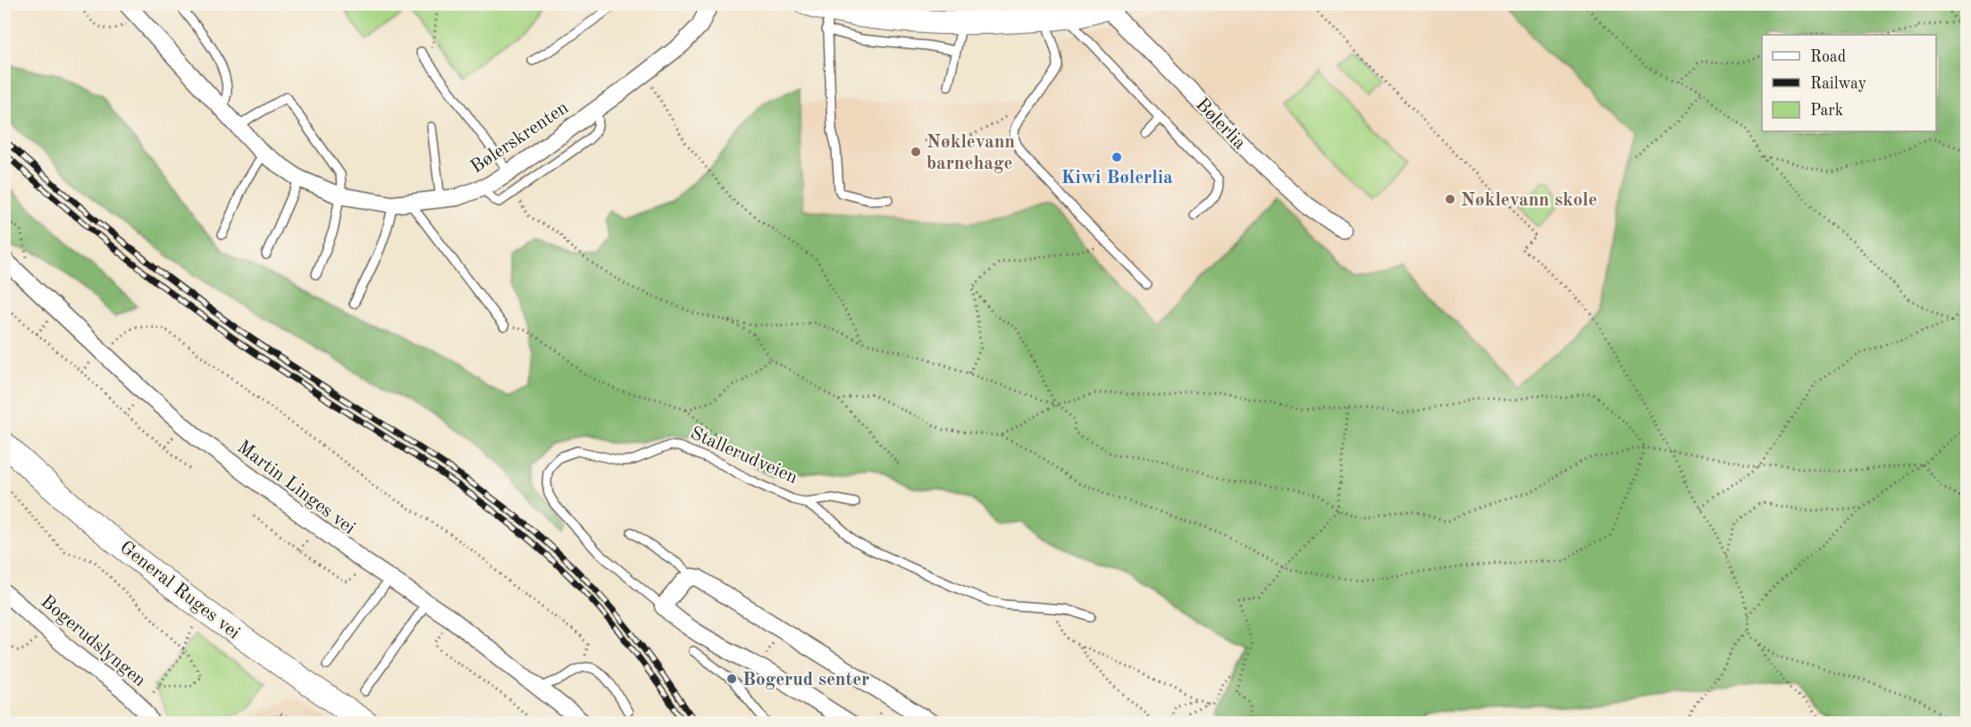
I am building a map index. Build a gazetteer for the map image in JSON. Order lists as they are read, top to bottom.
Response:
{
  "streets": {
    "main road": ["Bølerlia", "General Ruges vei"],
    "street": [
      "Bølerskrenten",
      "Stallerudveien",
      "Martin Linges vei",
      "Bogerudslyngen"
    ]
  },
  "places": [
    "Nøklevann barnehage",
    "Kiwi Bølerlia",
    "Nøklevann skole",
    "Bogerud senter"
  ],
  "legend": ["Road", "Railway", "Park"]
}
